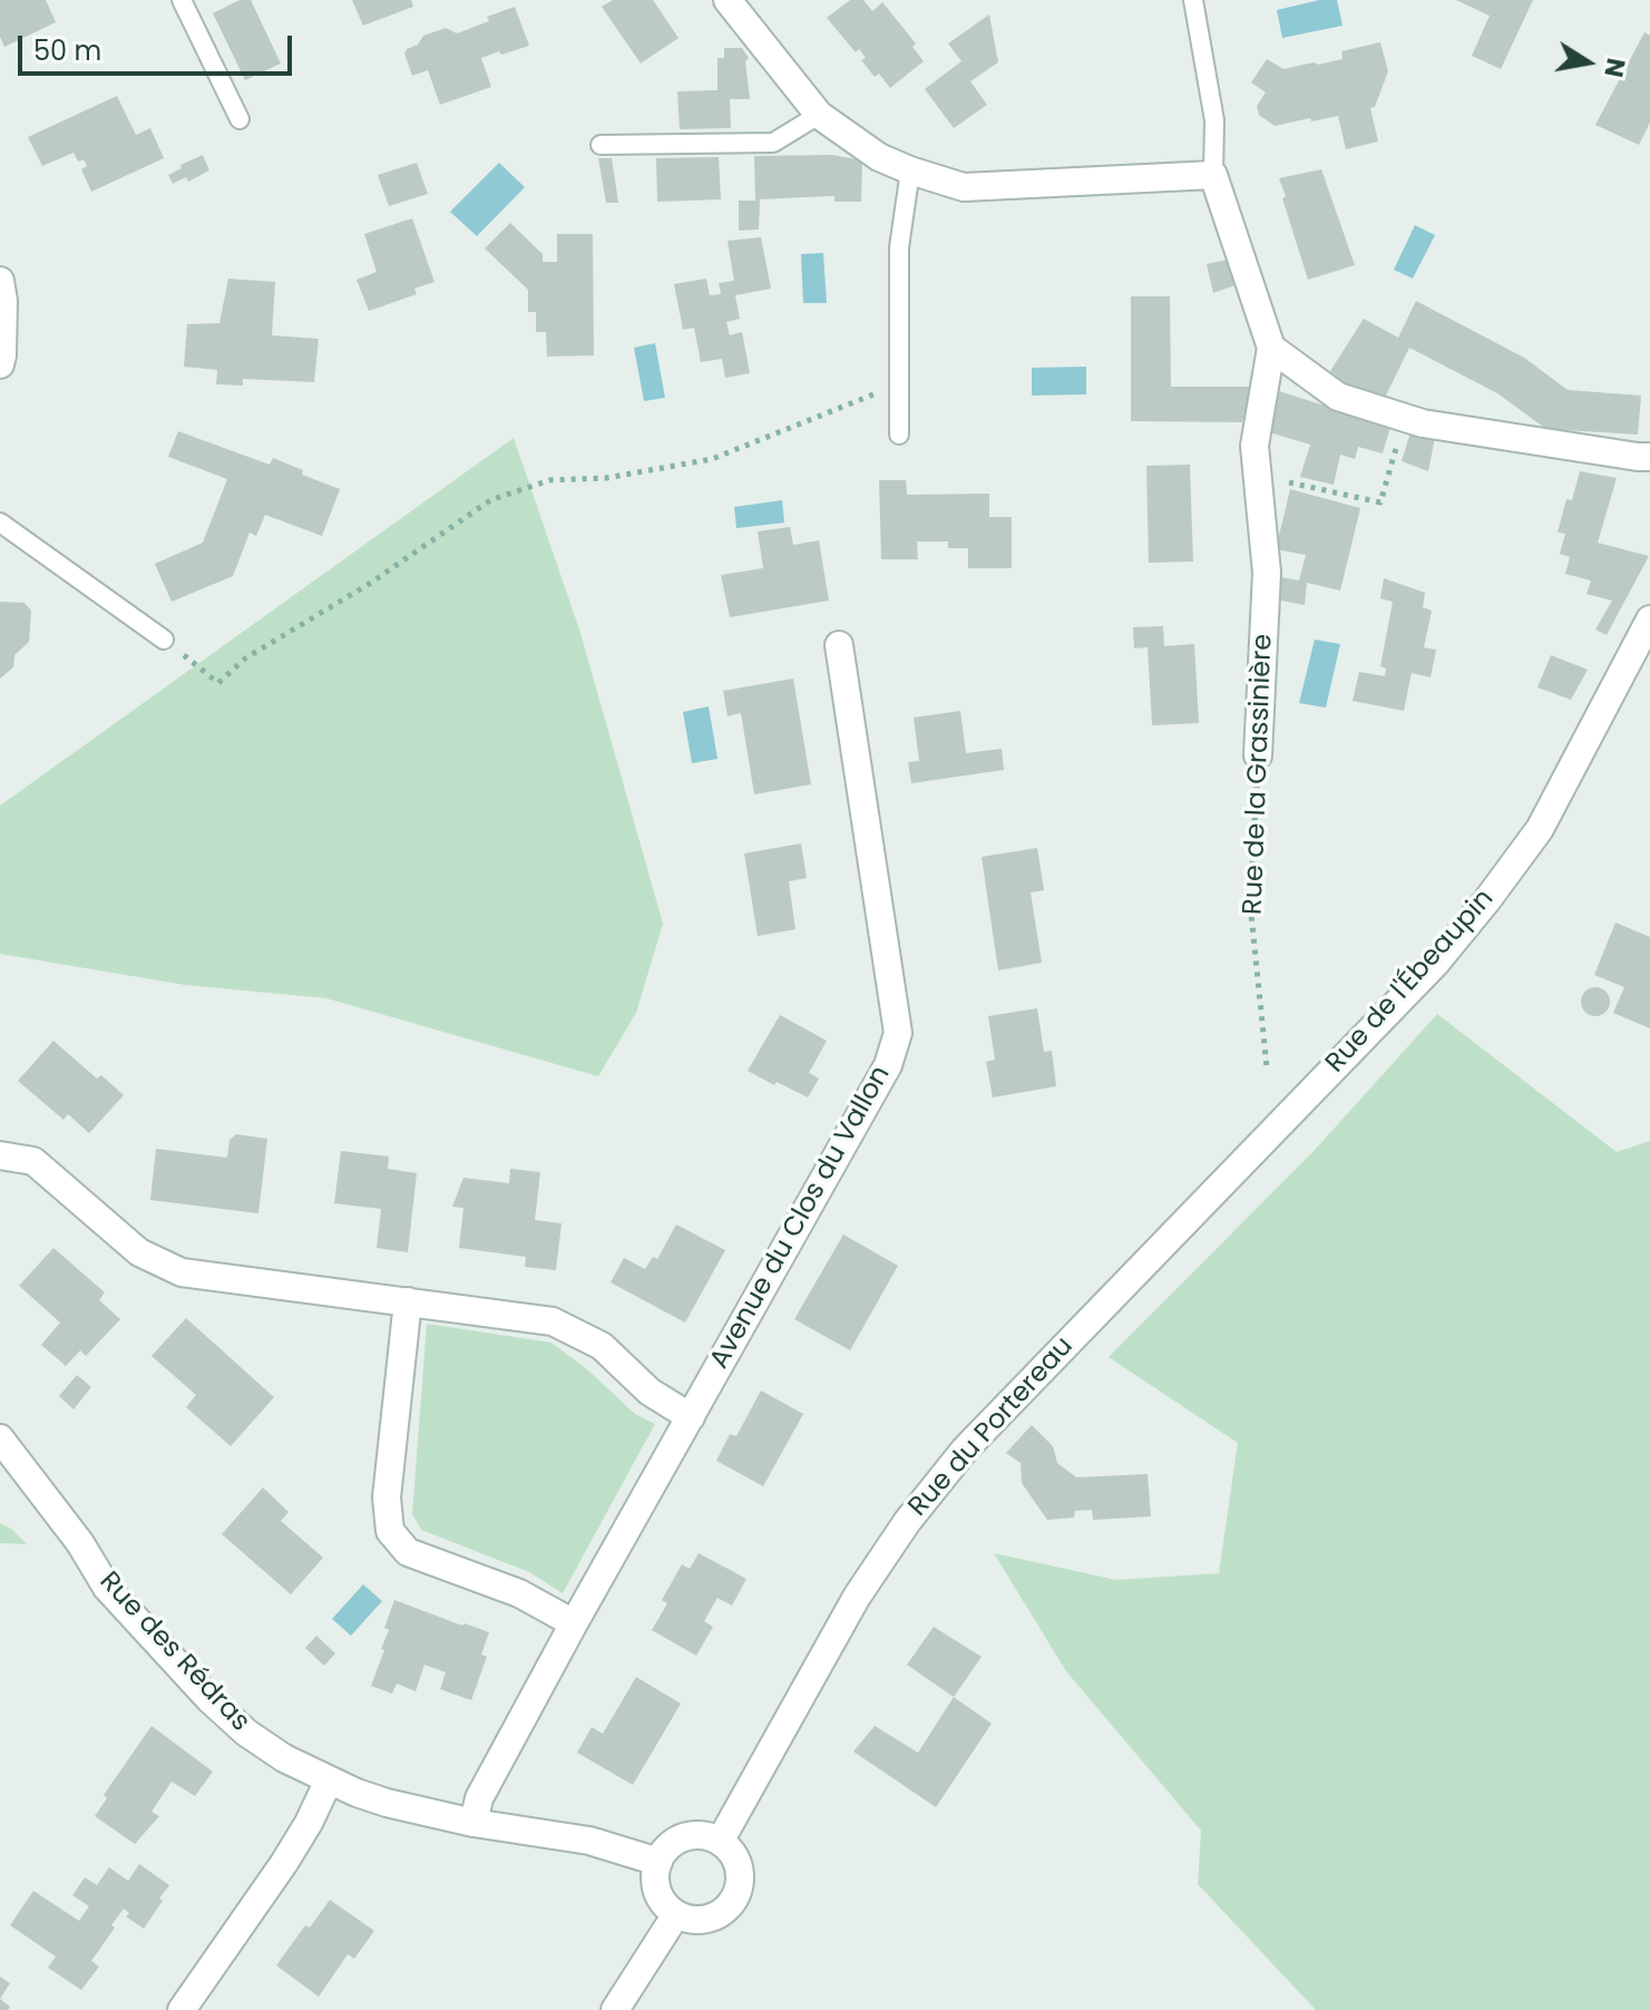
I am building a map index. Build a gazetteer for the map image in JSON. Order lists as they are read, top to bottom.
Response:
{
  "streets": {
    "street": [
      "Rue de la Grassinière",
      "Rue de l'Ébeaupin",
      "Avenue du Clos du Vallon",
      "Rue du Portereau",
      "Rue des Rédras"
    ]
  },
  "crossings": [
    ["Rue de l'Ébeaupin", "Rue du Portereau"],
    ["Avenue du Clos du Vallon", "Rue des Rédras"],
    ["Rue du Portereau", "Rue des Rédras"]
  ],
  "scale_bar": "50 m",
  "north": "right"
}
